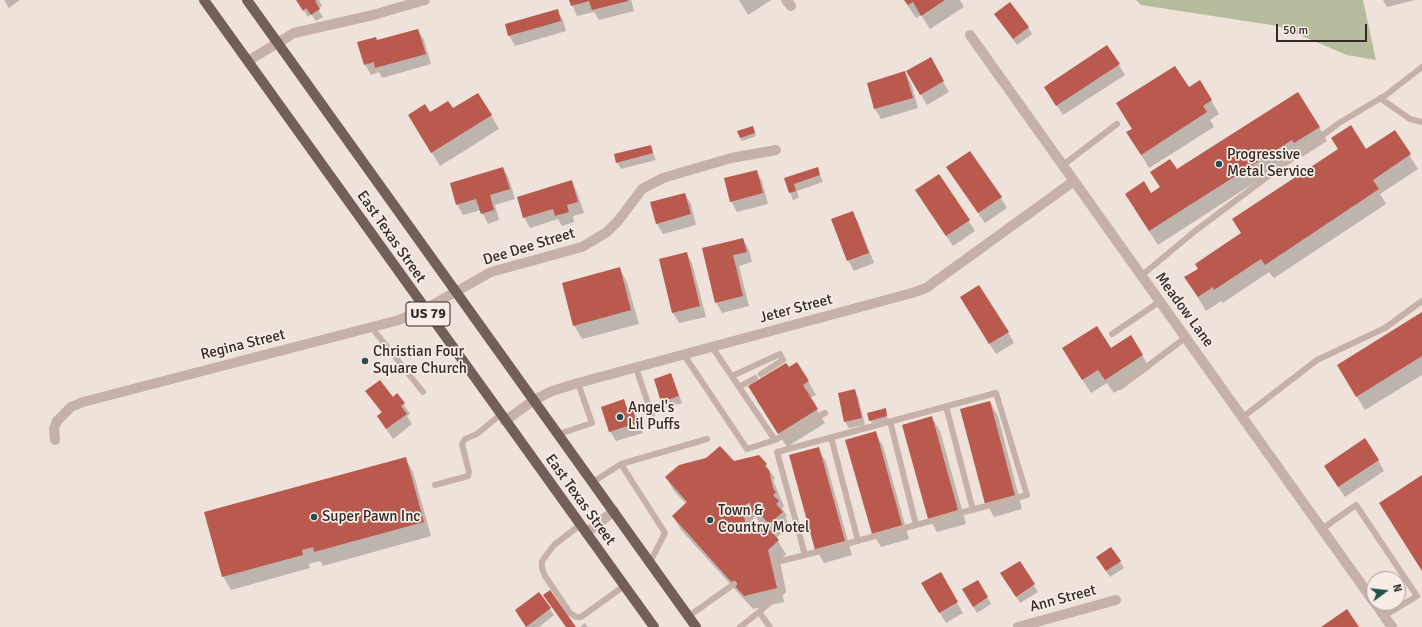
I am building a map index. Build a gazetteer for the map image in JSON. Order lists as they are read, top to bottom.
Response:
{
  "streets": {
    "main road": ["East Texas Street", "US 79"],
    "street": [
      "Dee Dee Street",
      "Jeter Street",
      "Meadow Lane",
      "Regina Street",
      "Ann Street"
    ]
  },
  "crossings": [
    ["East Texas Street", "Dee Dee Street"],
    ["East Texas Street", "Jeter Street"],
    ["East Texas Street", "Regina Street"],
    ["Dee Dee Street", "Regina Street"],
    ["Jeter Street", "Meadow Lane"]
  ],
  "places": [
    "Progressive Metal Service",
    "Christian Four Square Church",
    "Angel's Lil Puffs",
    "Super Pawn Inc",
    "Town & Country Motel"
  ],
  "scale_bar": "50 m",
  "north": "right"
}
